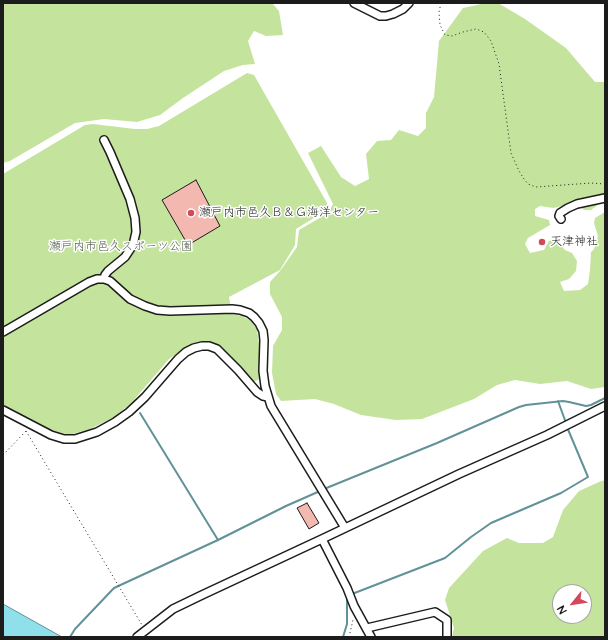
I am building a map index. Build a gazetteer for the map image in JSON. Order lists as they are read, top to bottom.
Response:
{
  "parks": ["瀬戸内市邑久スポーツ公園"],
  "places": ["瀬戸内市邑久Ｂ＆Ｇ海洋センター", "天津神社"],
  "north": "bottom left"
}
